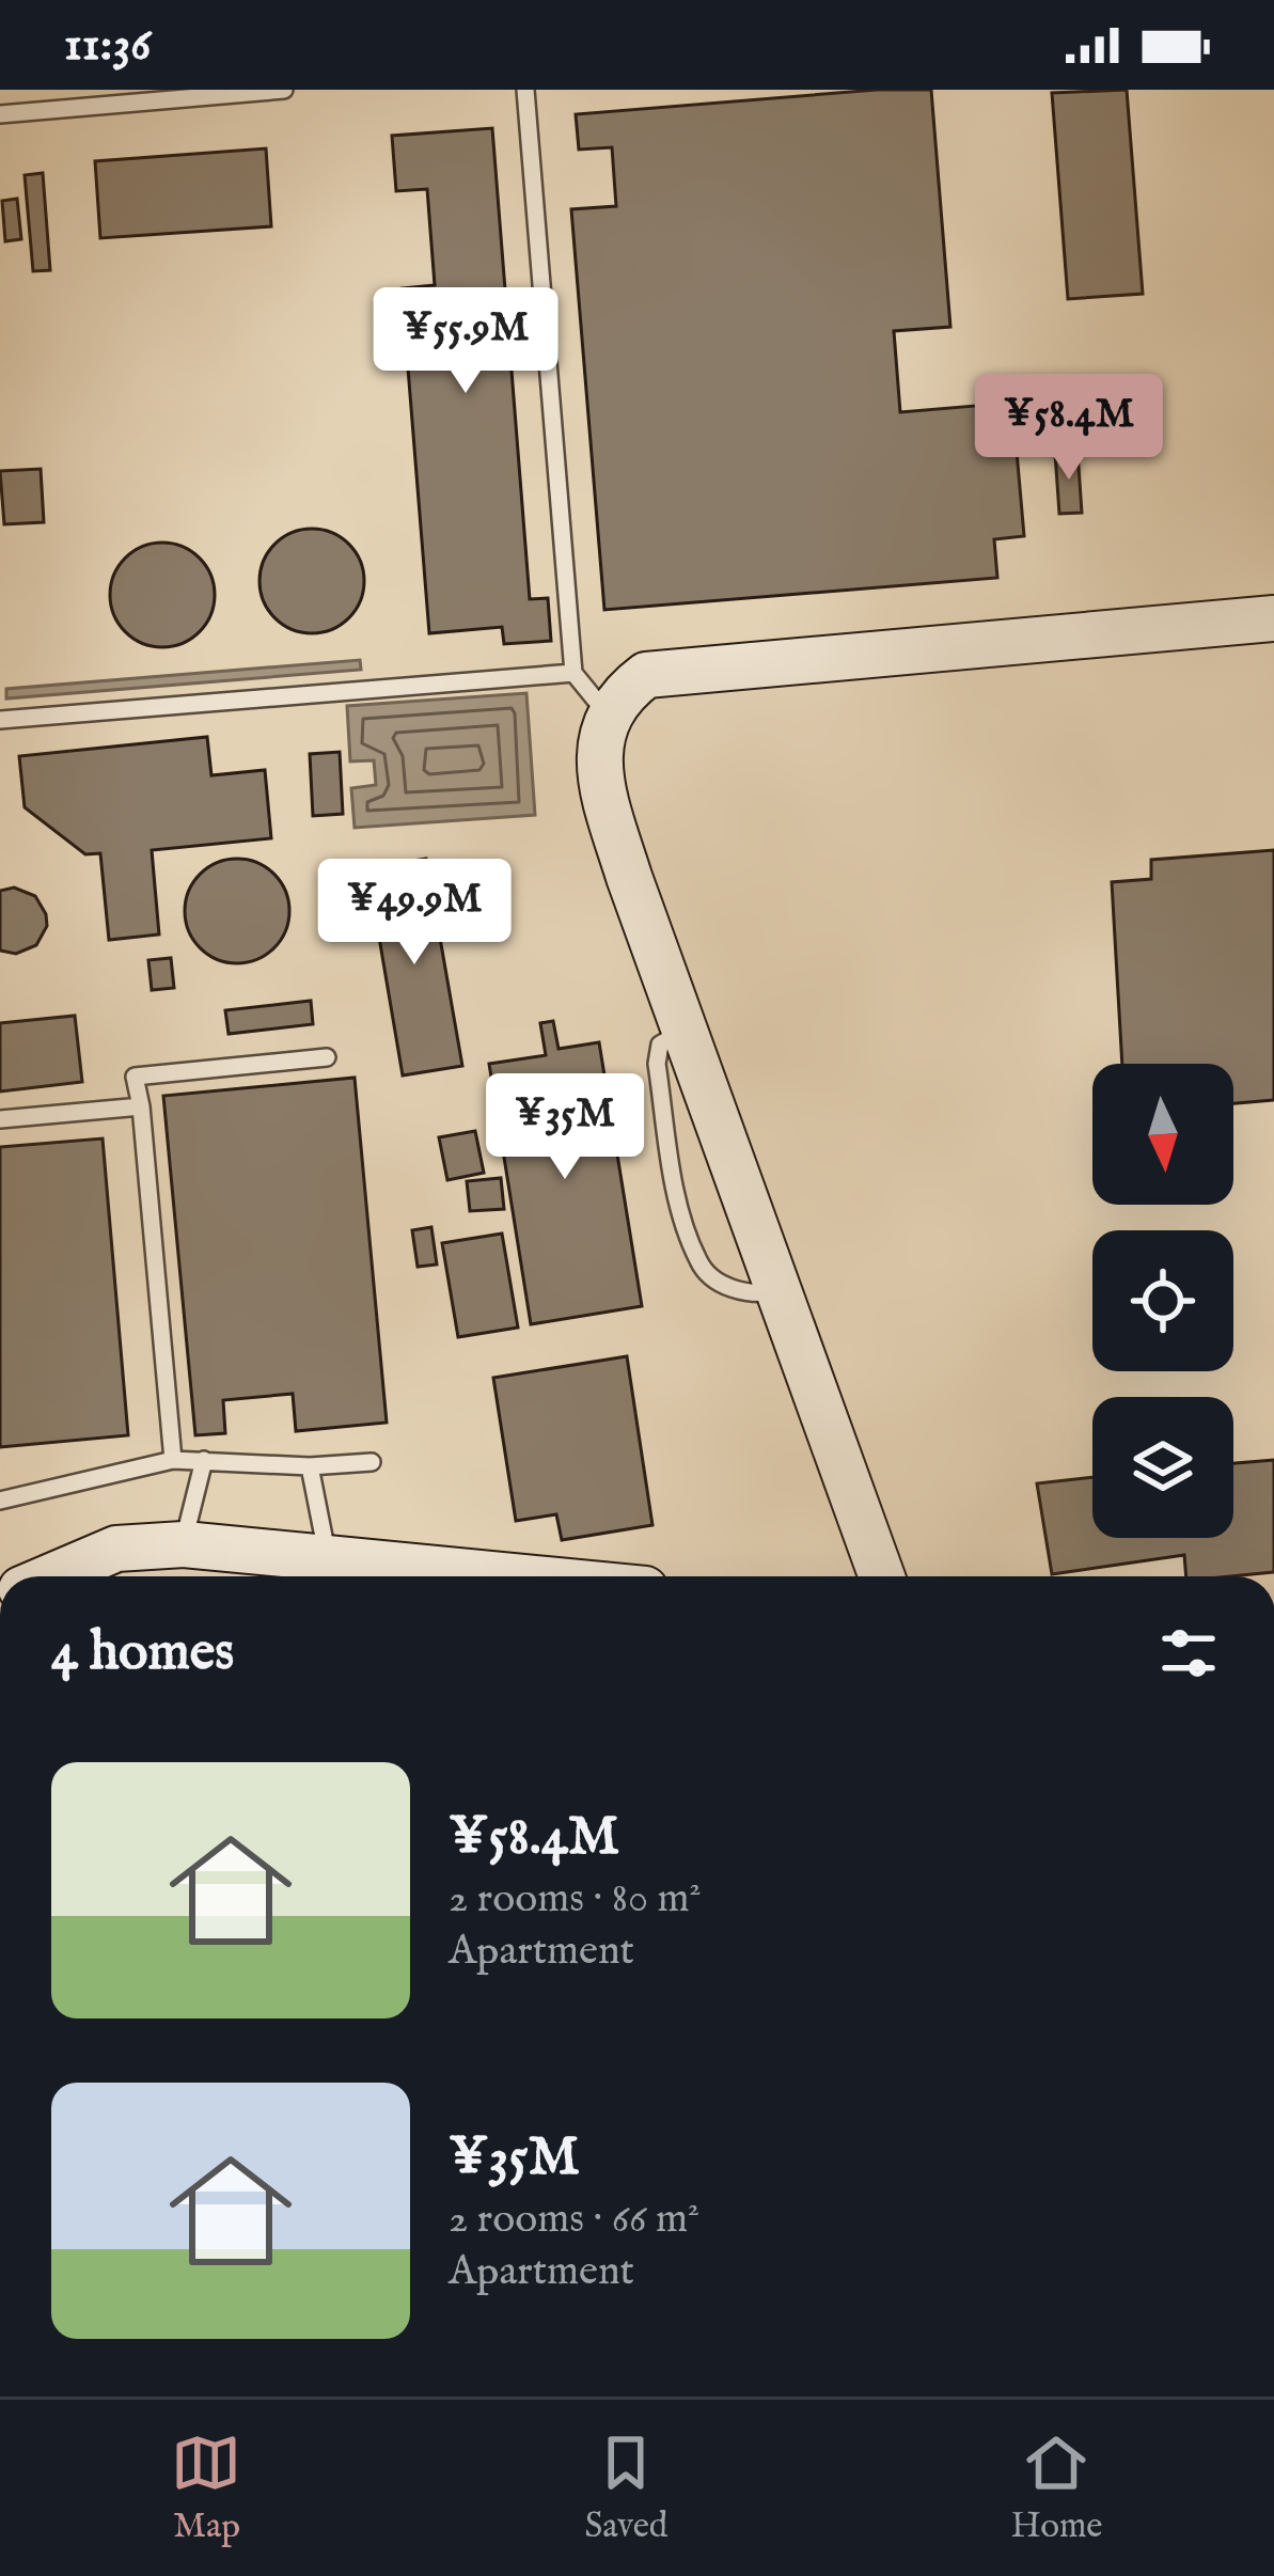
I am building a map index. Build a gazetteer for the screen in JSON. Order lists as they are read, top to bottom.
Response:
{
  "north": "bottom",
  "page": {
    "status": "11:36",
    "price": [
      "¥55.9M",
      "¥58.4M",
      "¥49.9M",
      "¥35M"
    ],
    "heading": "4 homes",
    "list": [
      {
        "name": "¥58.4M",
        "note": "2 rooms · 80 m² · Apartment"
      },
      {
        "name": "¥35M",
        "note": "2 rooms · 66 m² · Apartment"
      }
    ],
    "tabs": ["Map", "Saved", "Home"]
  }
}
